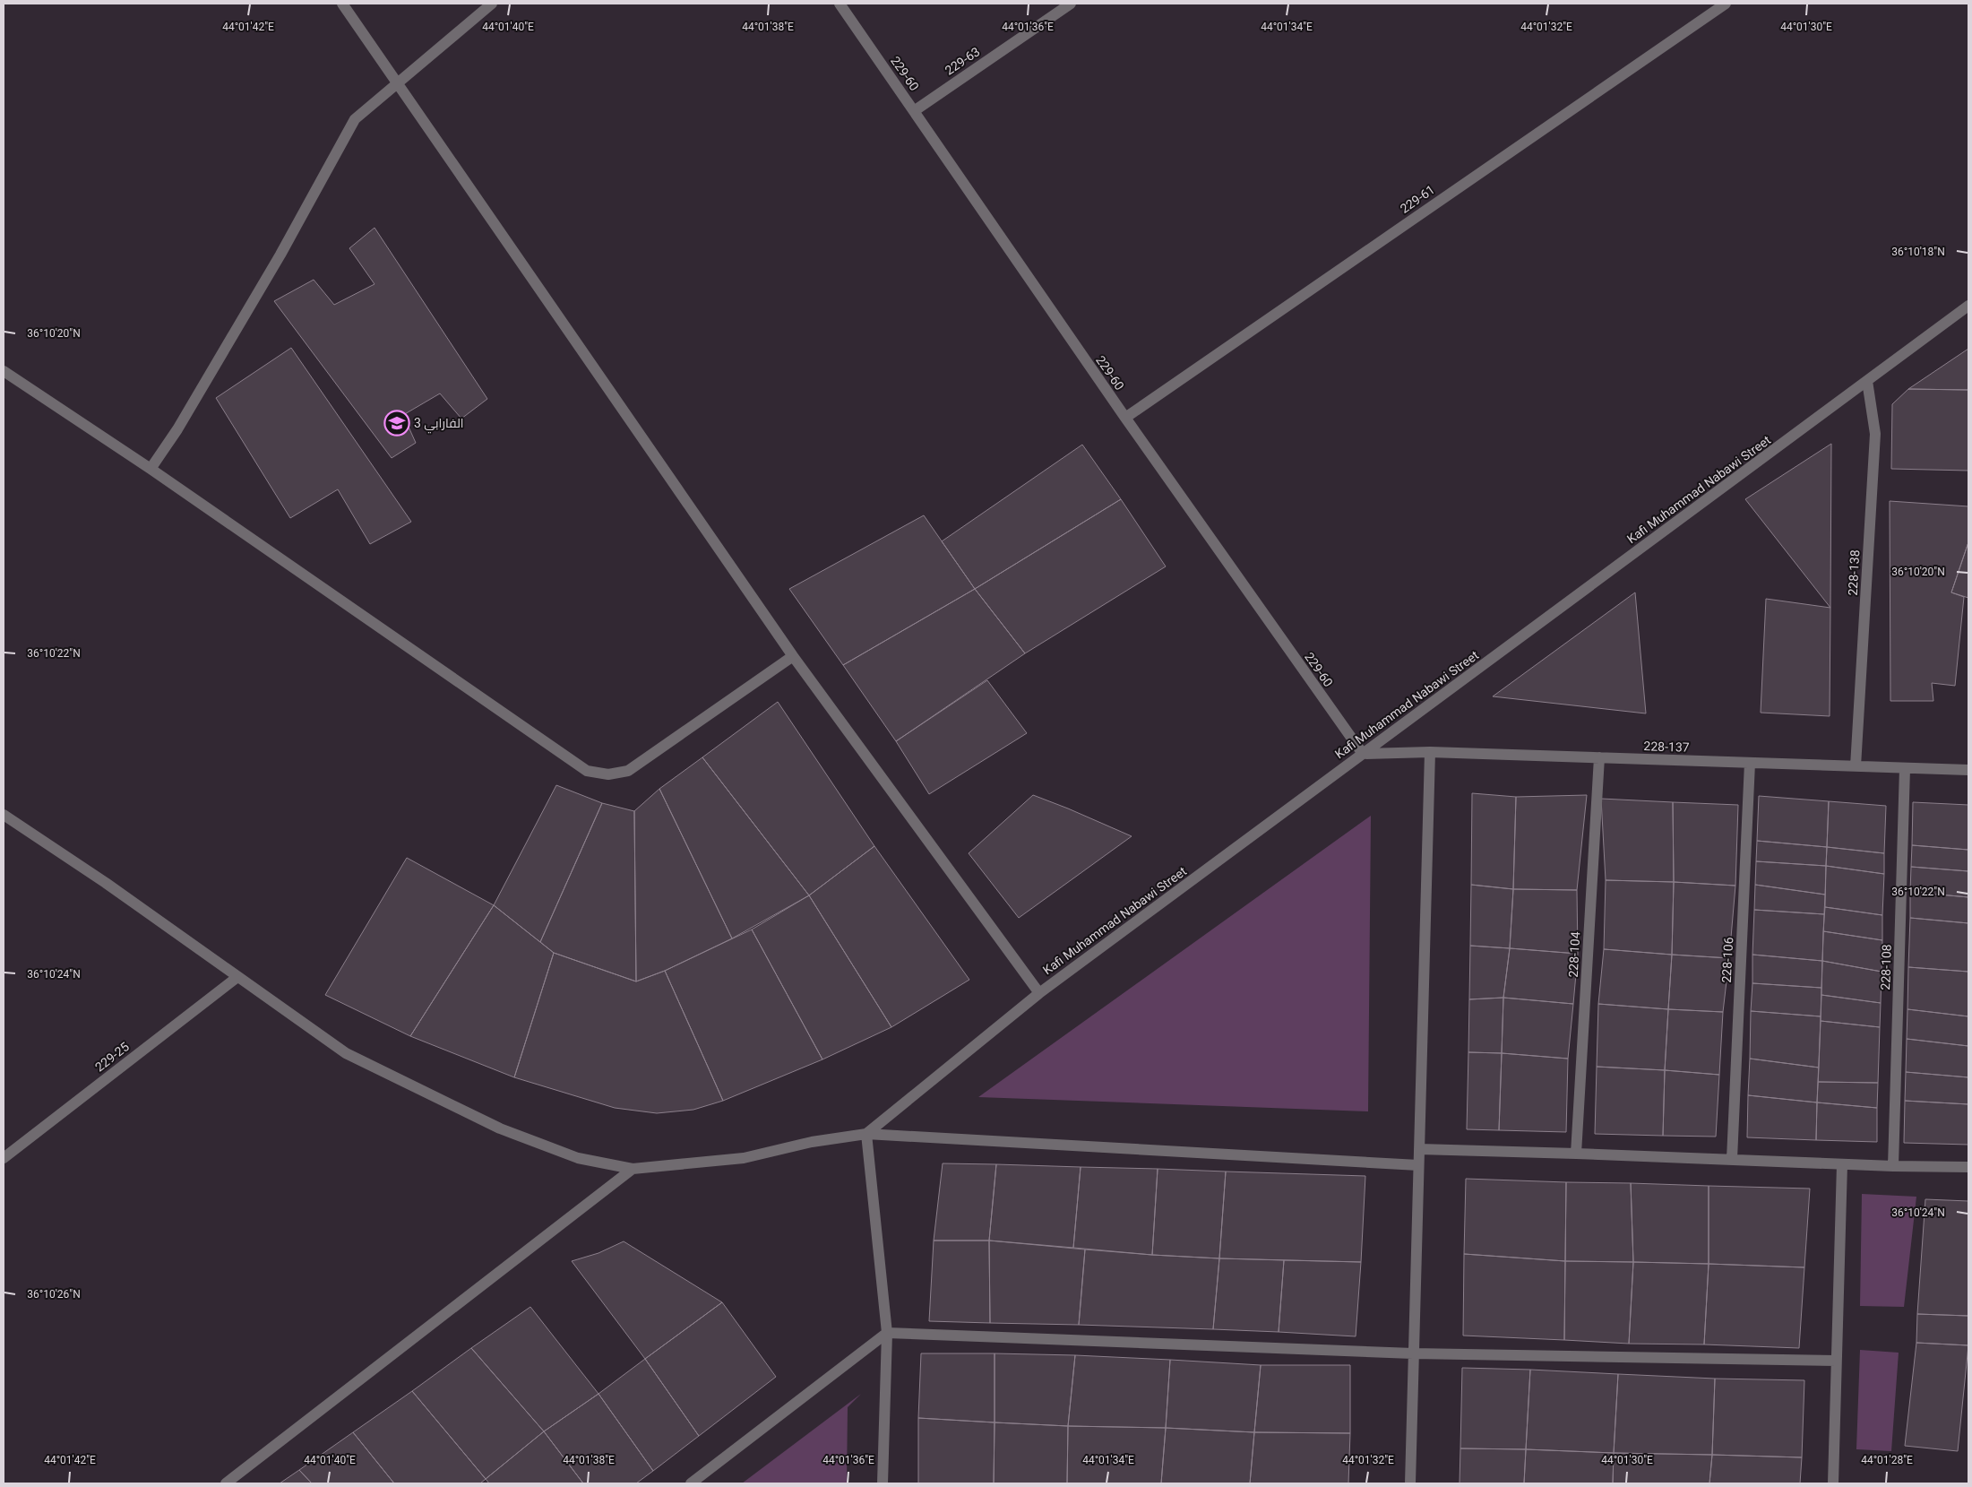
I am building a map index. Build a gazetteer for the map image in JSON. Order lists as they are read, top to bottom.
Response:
{
  "streets": {
    "street": [
      "229-63",
      "229-60",
      "229-61",
      "Kafi Muhammad Nabawi Street",
      "228-138",
      "228-137",
      "228-104",
      "228-106",
      "228-108",
      "229-25"
    ]
  },
  "crossings": [
    ["229-63", "229-60"],
    ["229-60", "229-61"],
    ["229-60", "Kafi Muhammad Nabawi Street"],
    ["229-60", "228-137"],
    ["Kafi Muhammad Nabawi Street", "228-138"],
    ["Kafi Muhammad Nabawi Street", "228-137"],
    ["228-138", "228-137"],
    ["228-137", "228-104"],
    ["228-137", "228-106"],
    ["228-137", "228-108"]
  ],
  "places": {
    "school or university": ["الفارابي 3"]
  },
  "coordinates": [
    "44°01'42\"E",
    "44°01'40\"E",
    "44°01'38\"E",
    "44°01'36\"E",
    "44°01'34\"E",
    "44°01'32\"E",
    "44°01'30\"E",
    "36°10'18\"N",
    "36°10'20\"N",
    "36°10'22\"N",
    "36°10'24\"N",
    "36°10'26\"N",
    "44°01'28\"E"
  ]
}
